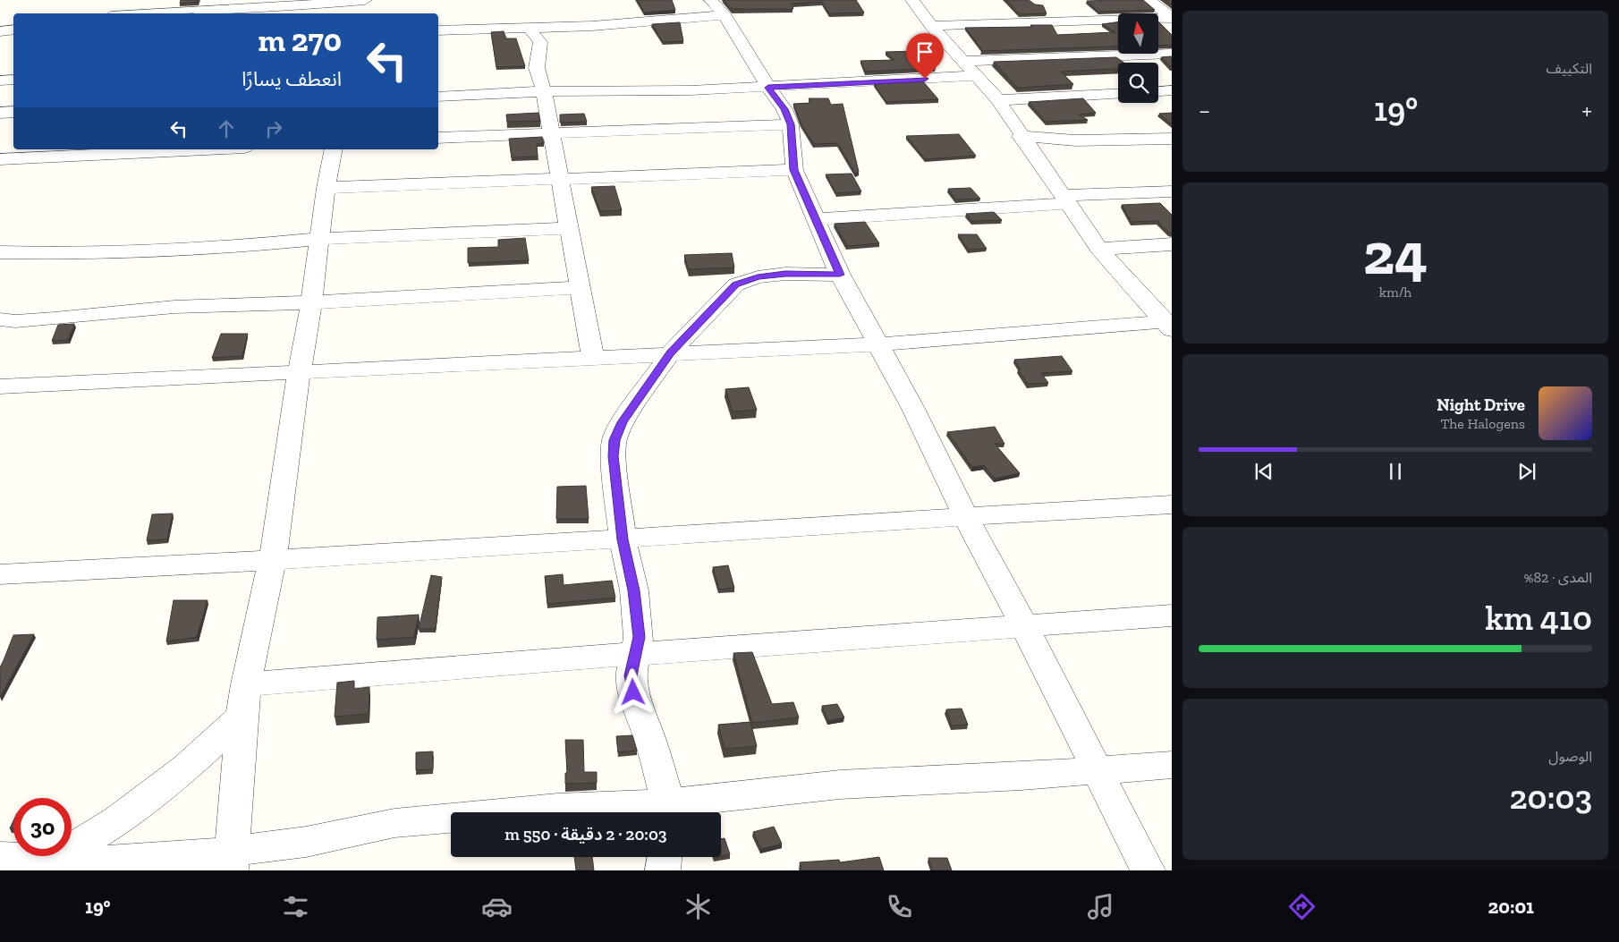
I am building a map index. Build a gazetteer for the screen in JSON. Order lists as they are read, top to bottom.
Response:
{
  "north": "top",
  "page": {
    "tile": [
      "التكييف",
      ["24", "km/h"],
      ["المدى · 82%", "410 km"],
      ["الوصول", "20:03"]
    ],
    "turn": ["270 m", "انعطف يسارًا"],
    "heat": ["−", "19°", "+"],
    "song": ["Night Drive", "The Halogens"],
    "limit": "30",
    "trip": "20:03 · 2 دقيقة · 550 m",
    "tabs": ["20:01", "19°"]
  }
}
